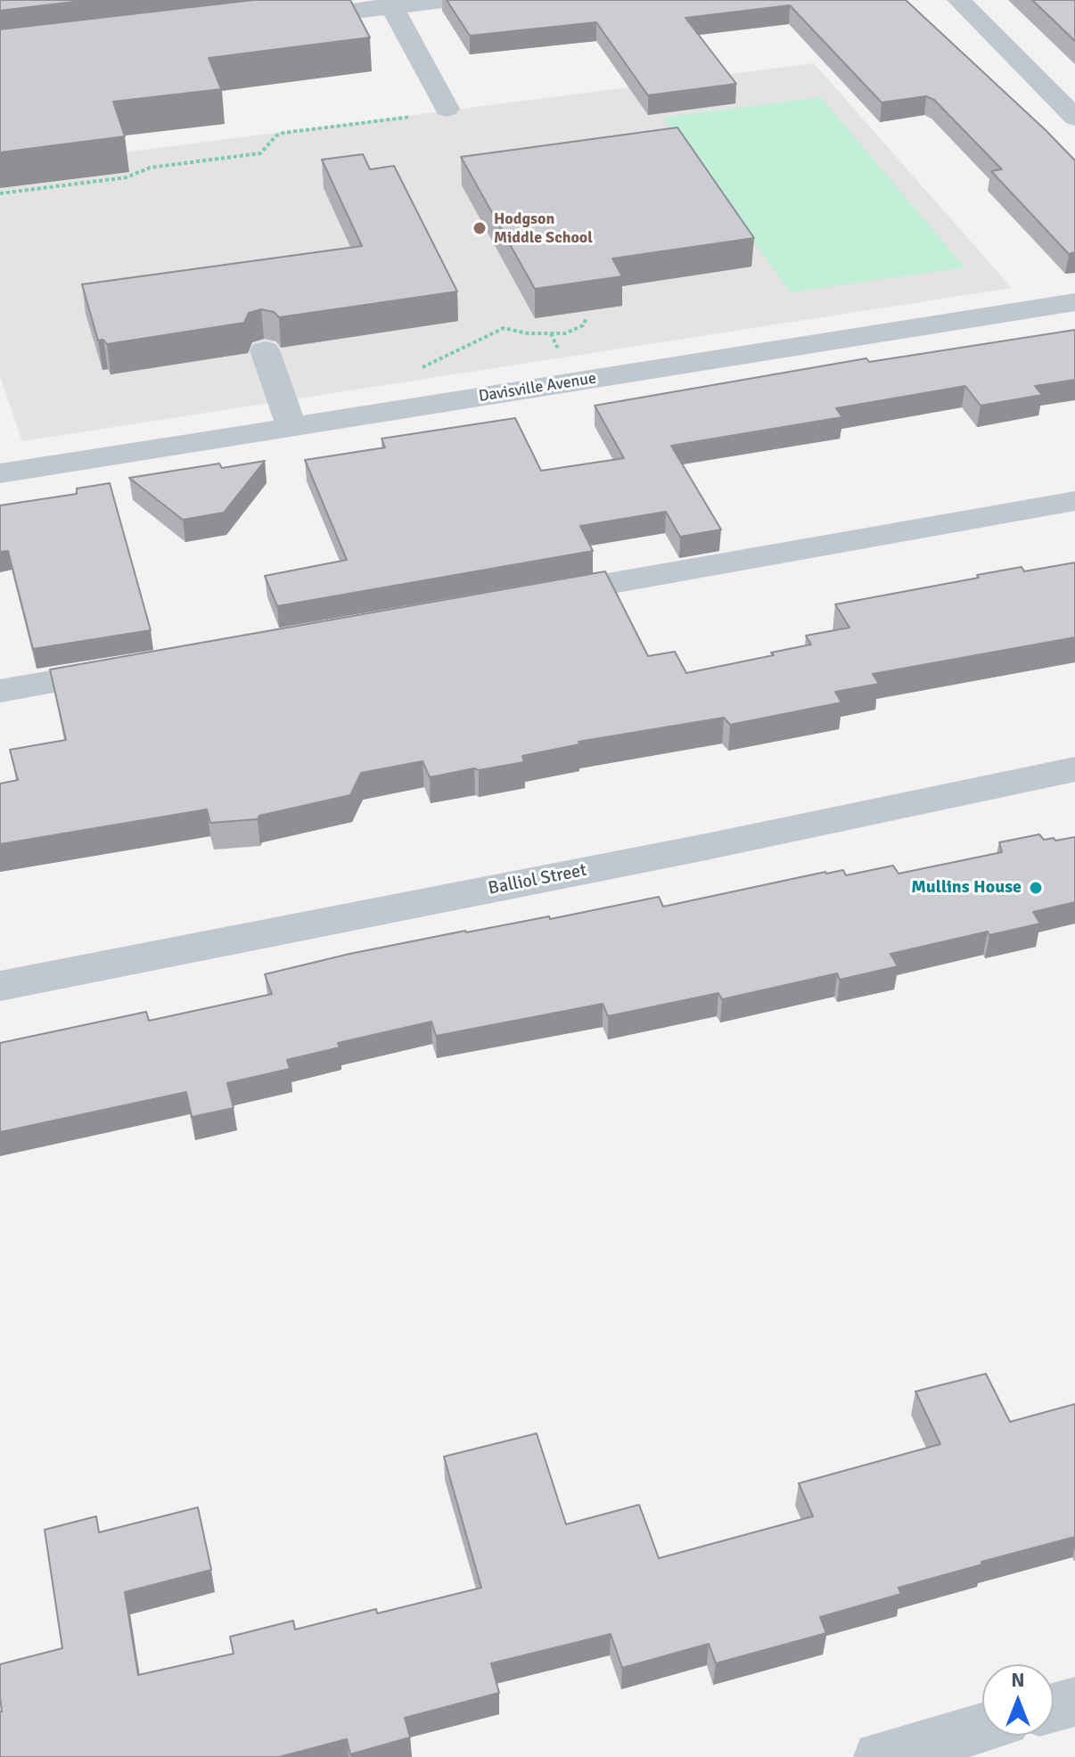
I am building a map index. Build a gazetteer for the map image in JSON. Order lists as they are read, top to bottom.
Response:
{
  "streets": {
    "street": ["Davisville Avenue", "Balliol Street"]
  },
  "places": ["Hodgson Middle School", "Mullins House"],
  "north": "top"
}
